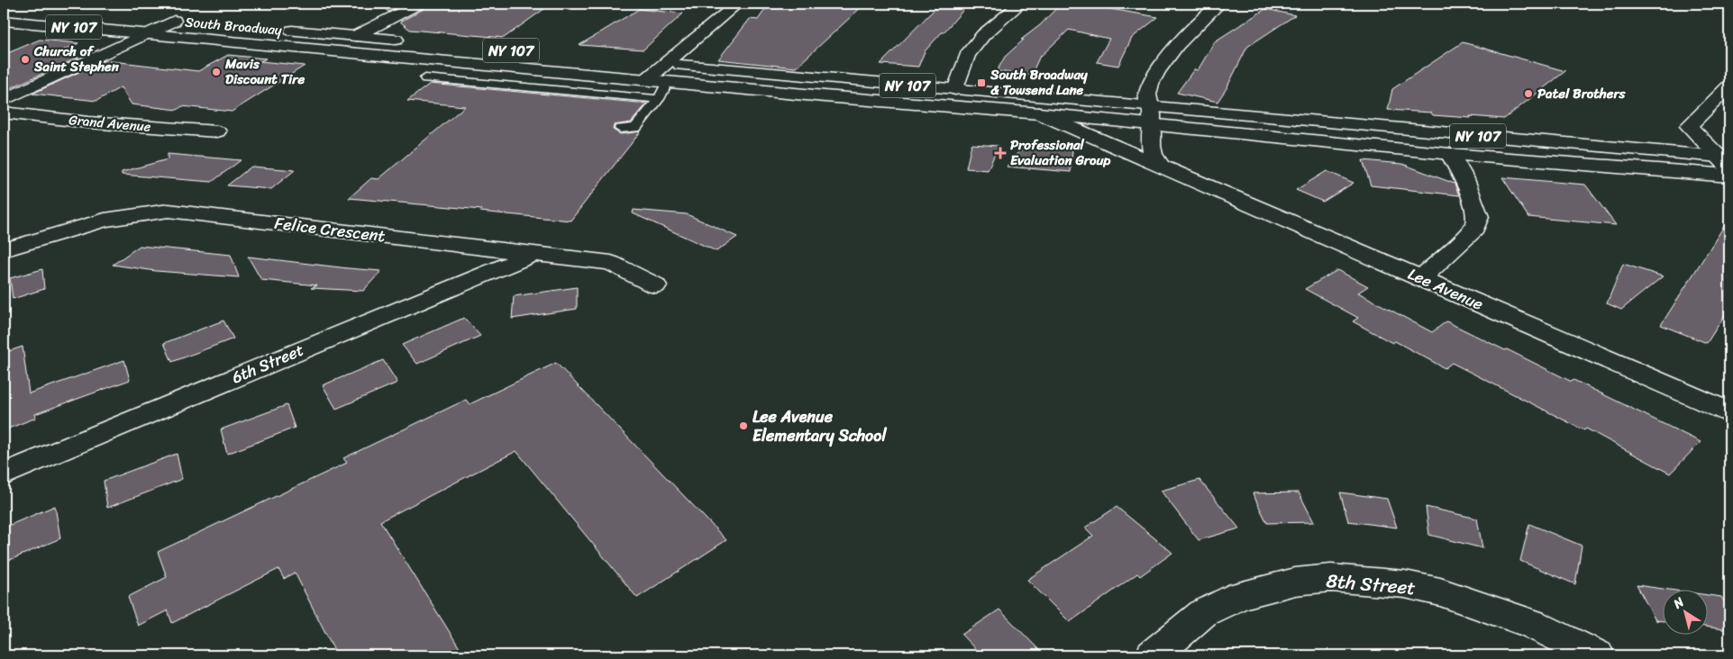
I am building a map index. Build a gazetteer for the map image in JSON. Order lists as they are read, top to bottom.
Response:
{
  "streets": {
    "street": [
      "South Broadway",
      "NY 107",
      "Grand Avenue",
      "Felice Crescent",
      "Lee Avenue",
      "6th Street",
      "8th Street"
    ]
  },
  "crossings": [
    ["South Broadway", "NY 107"],
    ["NY 107", "Lee Avenue"],
    ["Felice Crescent", "6th Street"]
  ],
  "places": {
    "other": [
      "Church of Saint Stephen",
      "Mavis Discount Tire",
      "Patel Brothers",
      "Lee Avenue Elementary School"
    ],
    "transit": ["South Broadway & Towsend Lane"],
    "health": ["Professional Evaluation Group"]
  },
  "north": "top left"
}
